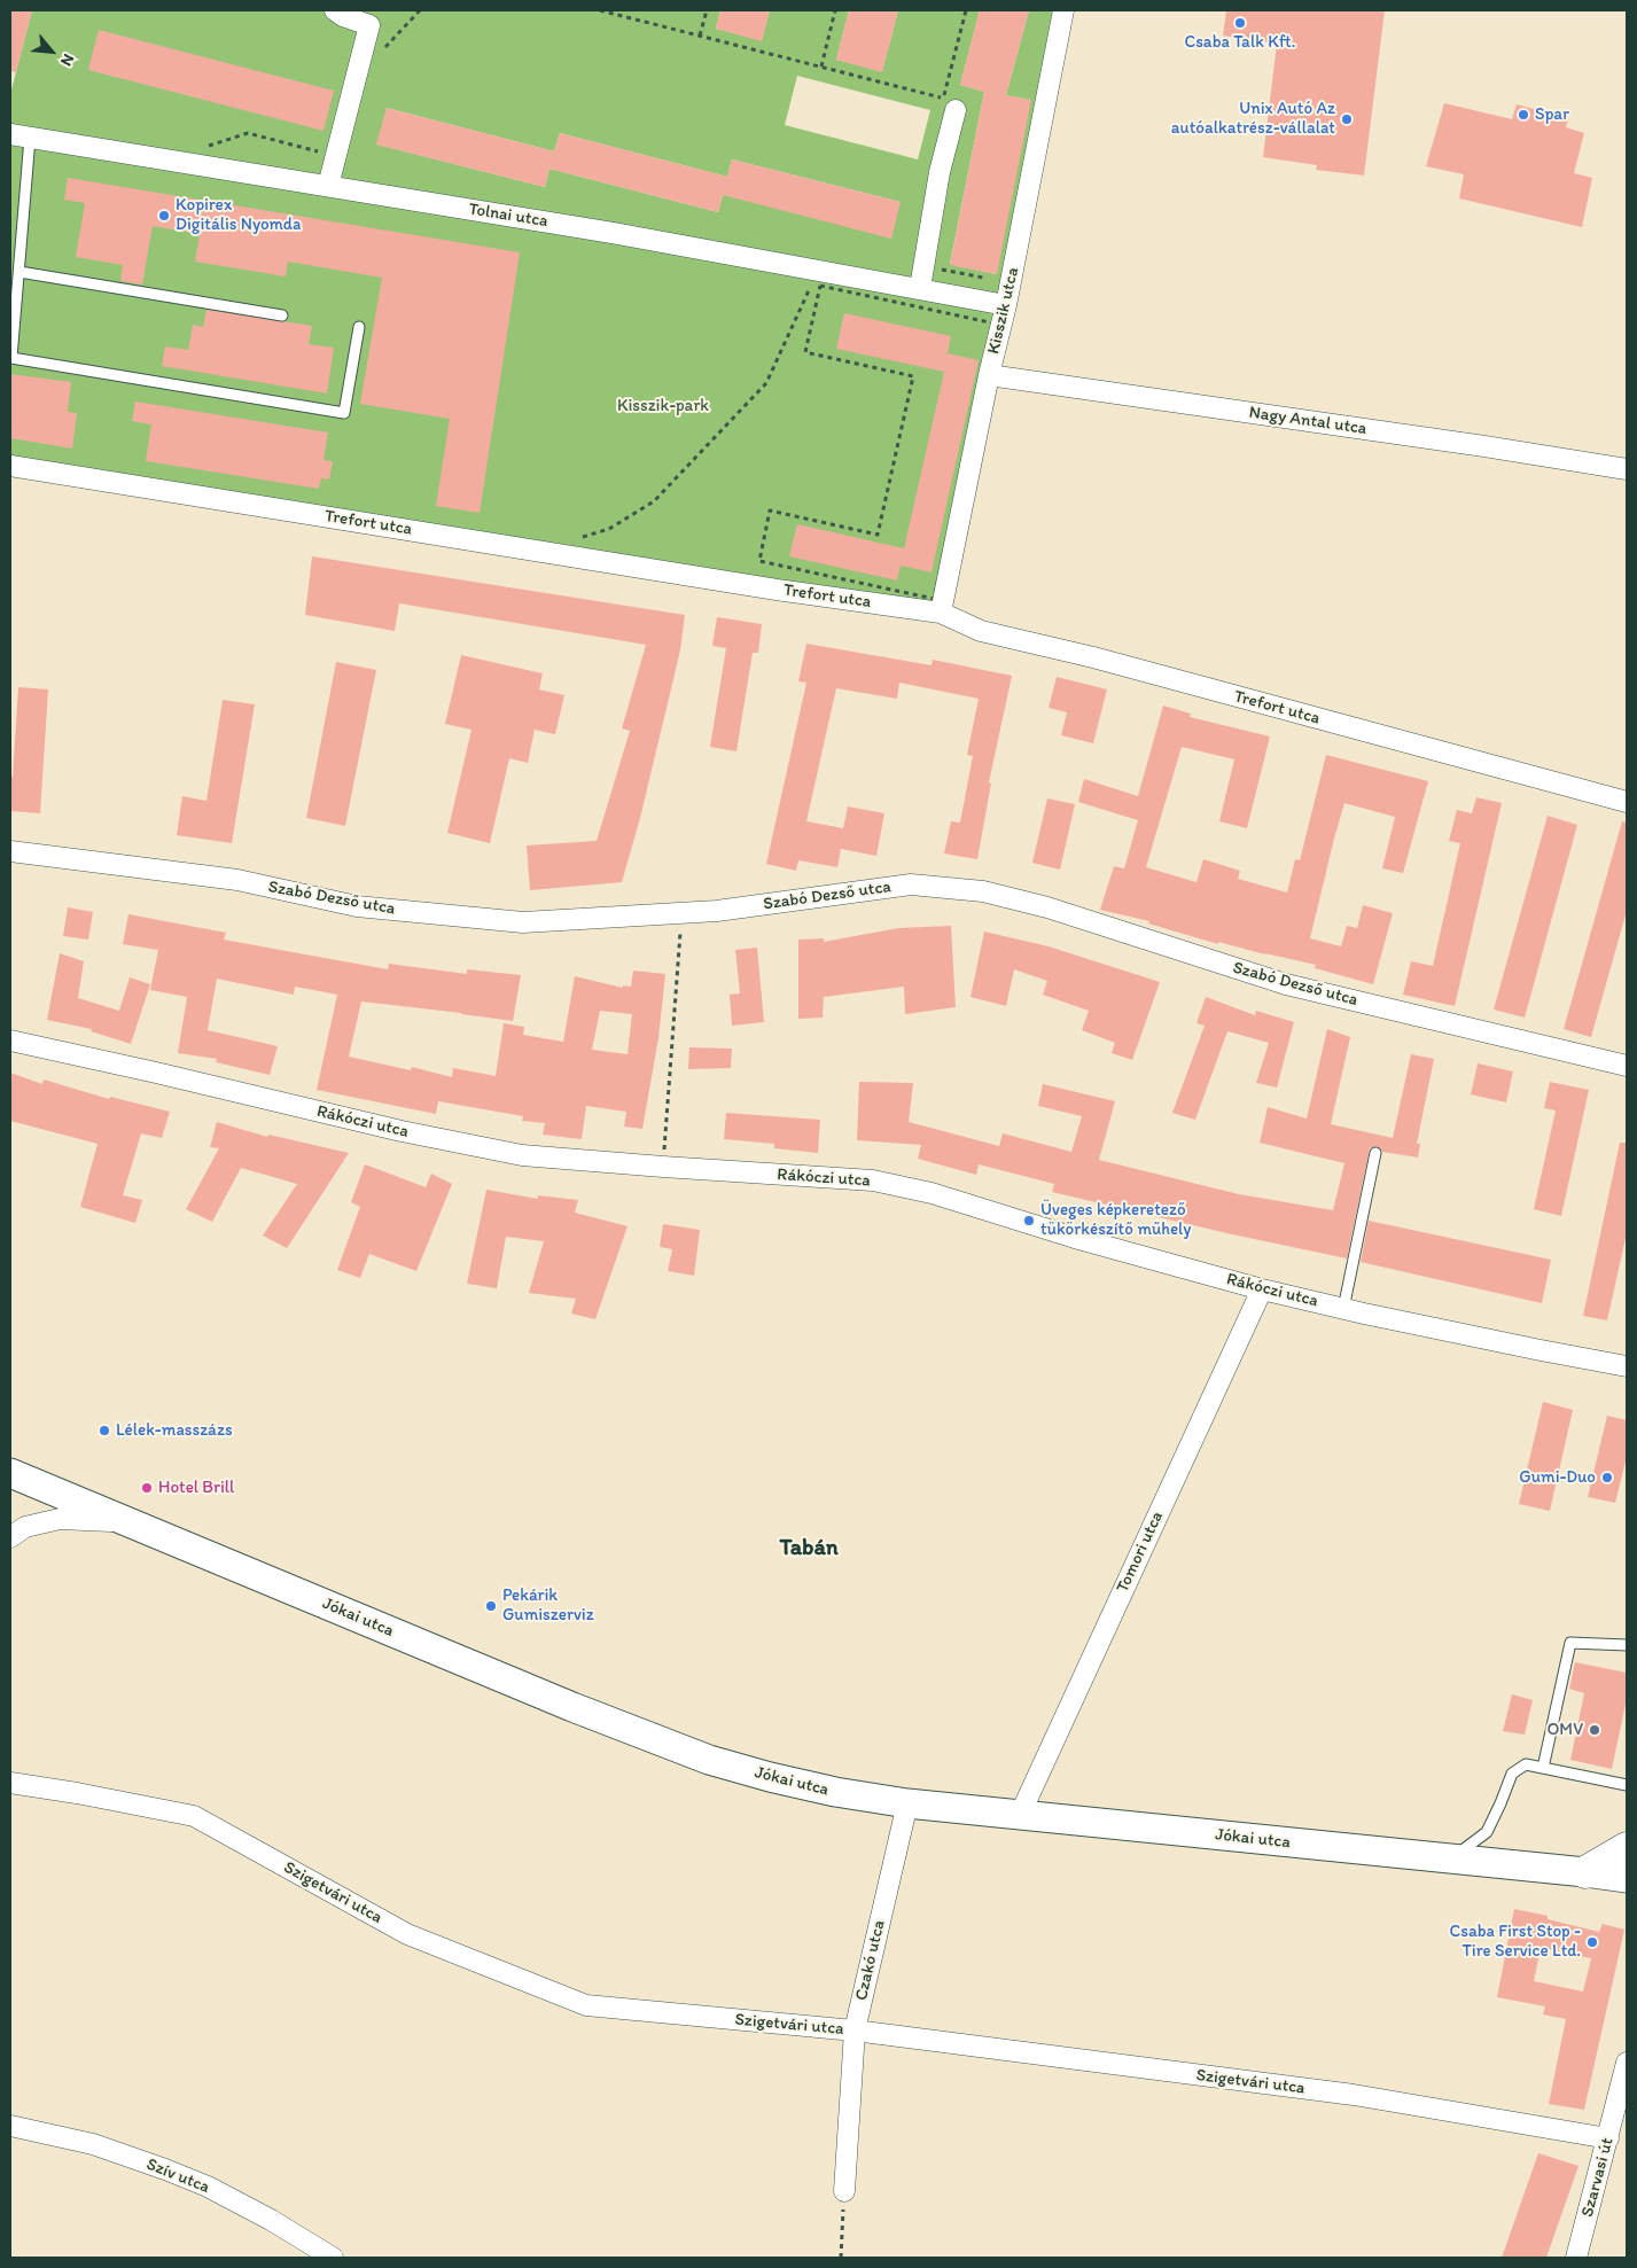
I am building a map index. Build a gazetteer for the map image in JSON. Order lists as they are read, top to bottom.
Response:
{
  "streets": {
    "main road": ["Jókai utca"],
    "street": [
      "Tolnai utca",
      "Kisszik utca",
      "Nagy Antal utca",
      "Trefort utca",
      "Szabó Dezső utca",
      "Rákóczi utca",
      "Tomori utca",
      "Szigetvári utca",
      "Czakó utca",
      "Szív utca",
      "Szarvasi út"
    ]
  },
  "crossings": [
    ["Tolnai utca", "Kisszik utca"],
    ["Kisszik utca", "Nagy Antal utca"],
    ["Kisszik utca", "Trefort utca"],
    ["Rákóczi utca", "Tomori utca"],
    ["Tomori utca", "Jókai utca"],
    ["Jókai utca", "Czakó utca"],
    ["Szigetvári utca", "Czakó utca"],
    ["Szigetvári utca", "Szarvasi út"]
  ],
  "districts": ["Tabán"],
  "parks": ["Kisszik-park"],
  "places": [
    "Csaba Talk Kft.",
    "Spar",
    "Unix Autó Az autóalkatrész-vállalat",
    "Kopirex Digitális Nyomda",
    "Üveges képkeretező tükörkészítő műhely",
    "Lélek-masszázs",
    "Gumi-Duo",
    "Hotel Brill",
    "Pekárik Gumiszerviz",
    "OMV",
    "Csaba First Stop - Tire Service Ltd."
  ],
  "north": "bottom right"
}
